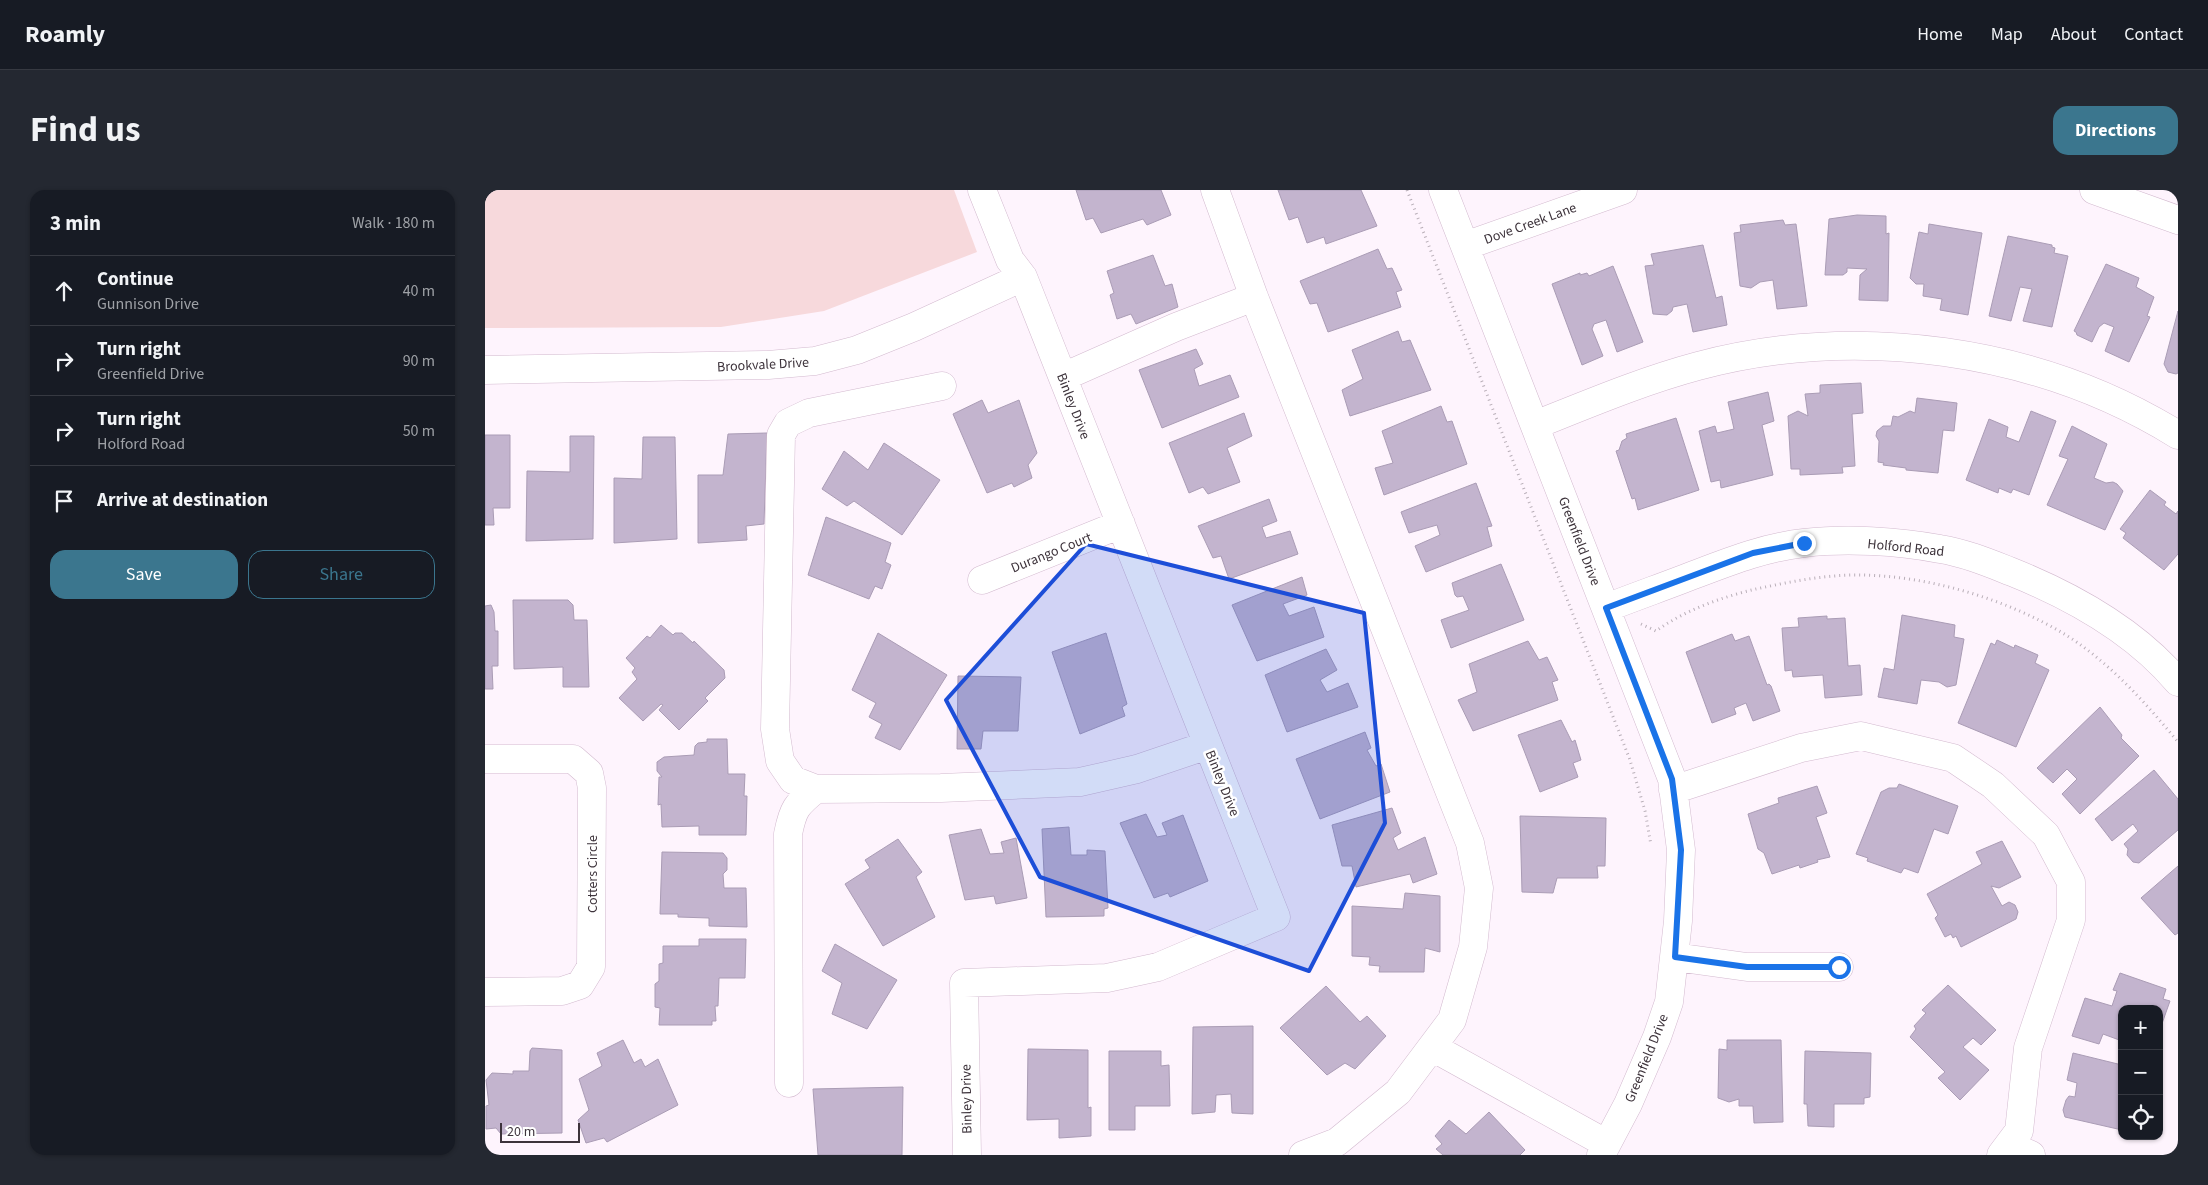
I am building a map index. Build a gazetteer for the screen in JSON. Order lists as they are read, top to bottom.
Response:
{
  "streets": {
    "street": [
      "Dove Creek Lane",
      "Brookvale Drive",
      "Binley Drive",
      "Greenfield Drive",
      "Holford Road",
      "Durango Court",
      "Cotters Circle"
    ]
  },
  "crossings": [
    ["Dove Creek Lane", "Greenfield Drive"],
    ["Brookvale Drive", "Binley Drive"],
    ["Binley Drive", "Durango Court"],
    ["Greenfield Drive", "Holford Road"]
  ],
  "scale_bar": "20 m",
  "page": {
    "header": "Roamly",
    "nav": [
      "Home",
      "Map",
      "About",
      "Contact"
    ],
    "title": "Find us",
    "buttons": [
      "Directions",
      ["Save", "Share"]
    ],
    "heading": ["3 min", "Walk · 180 m"],
    "list": [
      ["Continue", "Gunnison Drive", "40 m"],
      ["Turn right", "Greenfield Drive", "90 m"],
      ["Turn right", "Holford Road", "50 m"],
      "Arrive at destination"
    ],
    "map_buttons": ["+", "−"],
    "scale": "20 m"
  }
}
